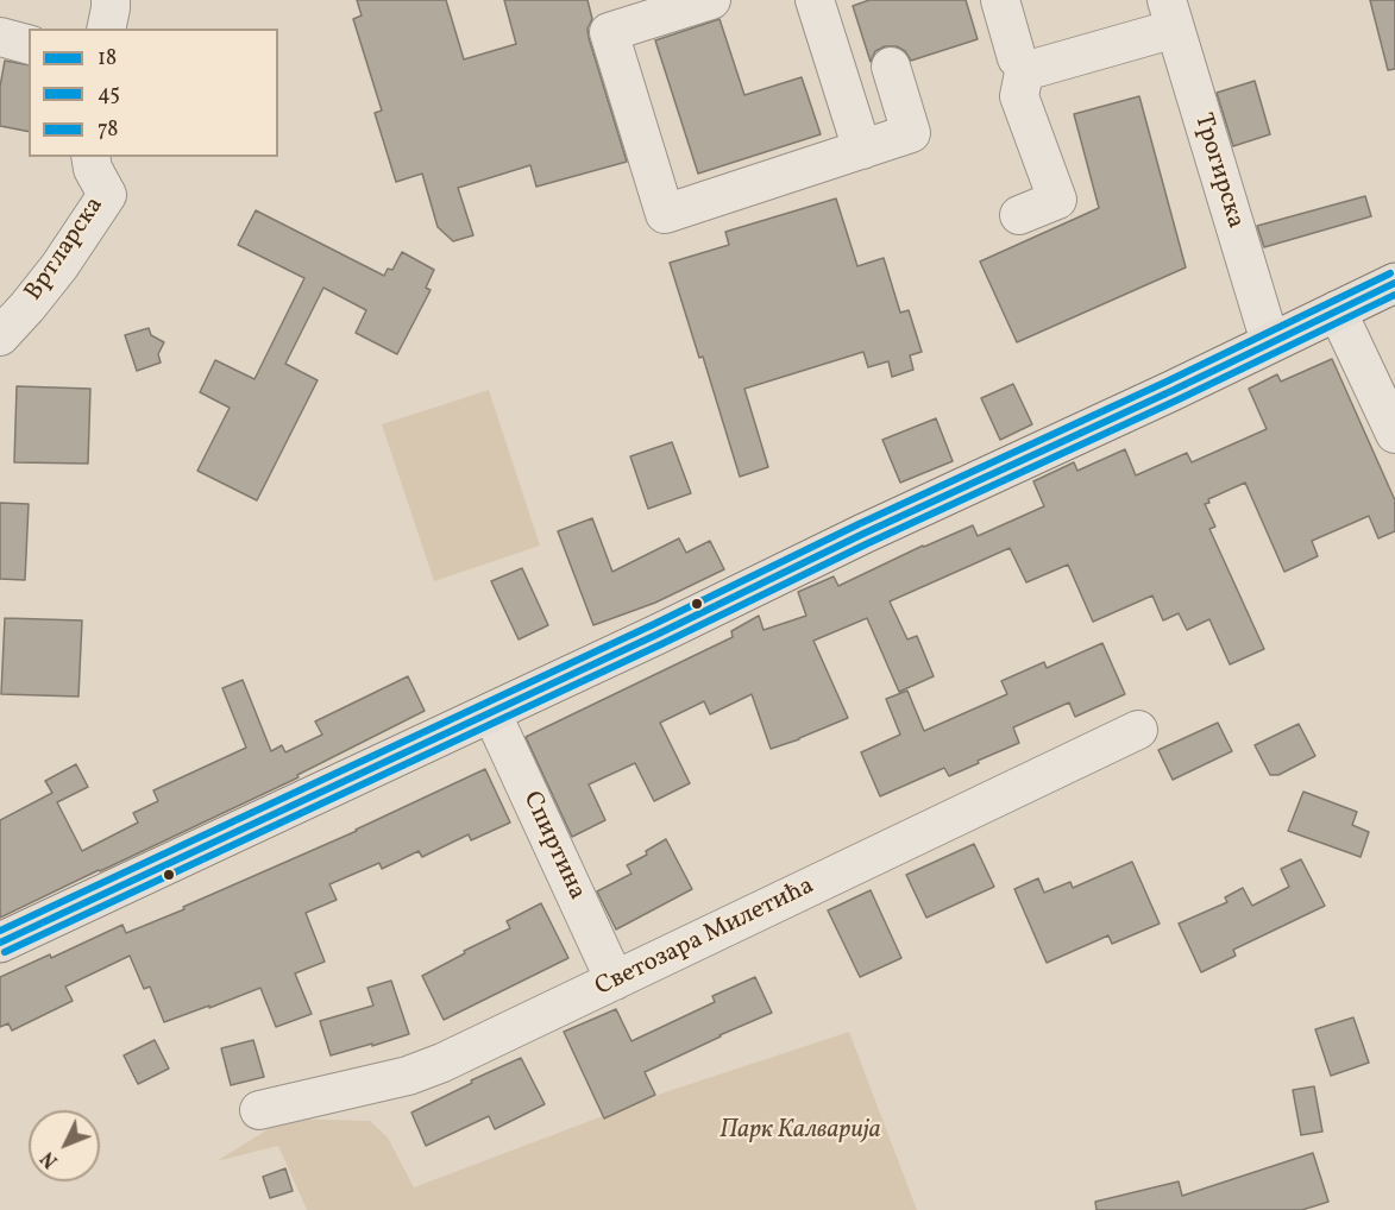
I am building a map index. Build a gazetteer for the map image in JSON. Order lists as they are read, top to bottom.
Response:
{
  "streets": {
    "street": [
      "Трогирска",
      "Вртларска",
      "Спиртина",
      "Светозара Милетића"
    ]
  },
  "crossings": [
    ["Спиртина", "Светозара Милетића"]
  ],
  "parks": ["Парк Калварија"],
  "lines": ["transit line 78", "transit line 18", "transit line 45"],
  "legend": ["18", "45", "78"],
  "north": "bottom left"
}
